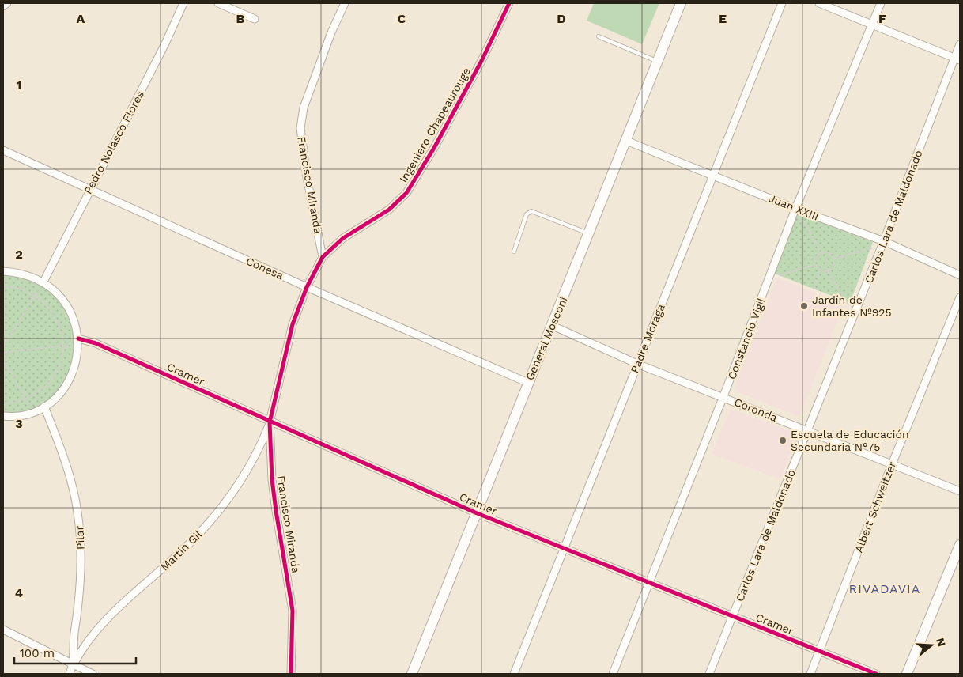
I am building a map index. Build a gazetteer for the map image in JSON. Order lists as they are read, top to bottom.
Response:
{
  "streets": {
    "street": [
      "Ingeniero Chapeaurouge",
      "Pedro Nolasco Flores",
      "Francisco Miranda",
      "Juan XXIII",
      "Carlos Lara de Maldonado",
      "Conesa",
      "General Mosconi",
      "Padre Moraga",
      "Constancio Vigil",
      "Cramer",
      "Coronda",
      "Albert Schweitzer",
      "Pilar",
      "Martin Gil"
    ]
  },
  "crossings": [
    ["Ingeniero Chapeaurouge", "Francisco Miranda"],
    ["Ingeniero Chapeaurouge", "Conesa"],
    ["Pedro Nolasco Flores", "Conesa"],
    ["Francisco Miranda", "Conesa"],
    ["Francisco Miranda", "Cramer"],
    ["Francisco Miranda", "Martin Gil"],
    ["Juan XXIII", "Carlos Lara de Maldonado"],
    ["Juan XXIII", "General Mosconi"],
    ["Juan XXIII", "Padre Moraga"],
    ["Juan XXIII", "Constancio Vigil"],
    ["Carlos Lara de Maldonado", "Cramer"],
    ["Carlos Lara de Maldonado", "Coronda"],
    ["Conesa", "General Mosconi"],
    ["General Mosconi", "Cramer"],
    ["General Mosconi", "Coronda"],
    ["Padre Moraga", "Cramer"],
    ["Padre Moraga", "Coronda"],
    ["Constancio Vigil", "Cramer"],
    ["Constancio Vigil", "Coronda"],
    ["Cramer", "Albert Schweitzer"],
    ["Cramer", "Martin Gil"],
    ["Coronda", "Albert Schweitzer"],
    ["Pilar", "Martin Gil"]
  ],
  "districts": ["RIVADAVIA"],
  "places": ["Jardín de Infantes Nº925", "Escuela de Educación Secundaria N°75"],
  "scale_bar": "100 m",
  "north": "right",
  "grid": {
    "columns": [
      "A",
      "B",
      "C",
      "D",
      "E",
      "F"
    ],
    "rows": [
      "1",
      "2",
      "3",
      "4"
    ]
  }
}
